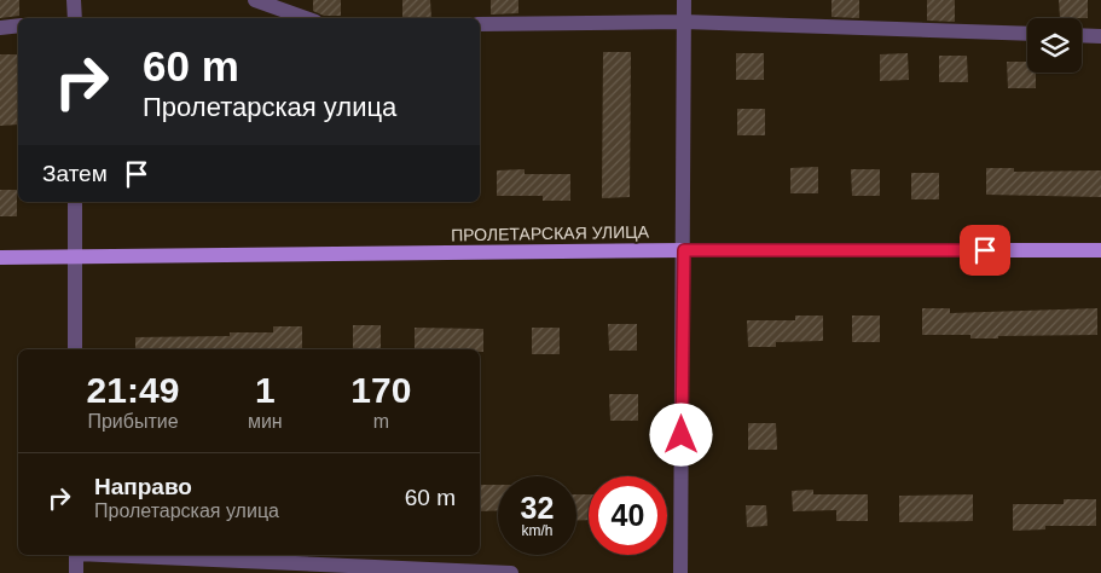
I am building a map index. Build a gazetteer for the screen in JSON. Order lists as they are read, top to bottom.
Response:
{
  "streets": {
    "main road": ["ПРОЛЕТАРСКАЯ УЛИЦА"]
  },
  "page": {
    "turn": ["60 m", "Пролетарская улица"],
    "then": "Затем",
    "eta": [
      "21:49",
      "Прибытие",
      "1",
      "мин",
      "170",
      "m"
    ],
    "list": [
      {
        "name": "Направо",
        "note": "Пролетарская улица",
        "value": "60 m"
      }
    ],
    "speed": "32 km/h",
    "limit": "40"
  }
}
